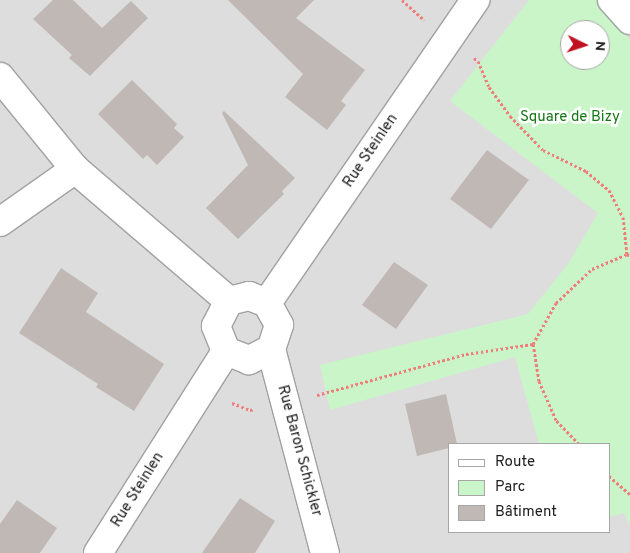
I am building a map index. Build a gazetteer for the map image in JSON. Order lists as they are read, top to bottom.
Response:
{
  "streets": {
    "street": ["Rue Steinlen", "Rue Baron Schickler"]
  },
  "crossings": [
    ["Rue Steinlen", "Rue Baron Schickler"]
  ],
  "parks": ["Square de Bizy"],
  "legend": ["Route", "Parc", "Bâtiment"],
  "north": "right"
}
